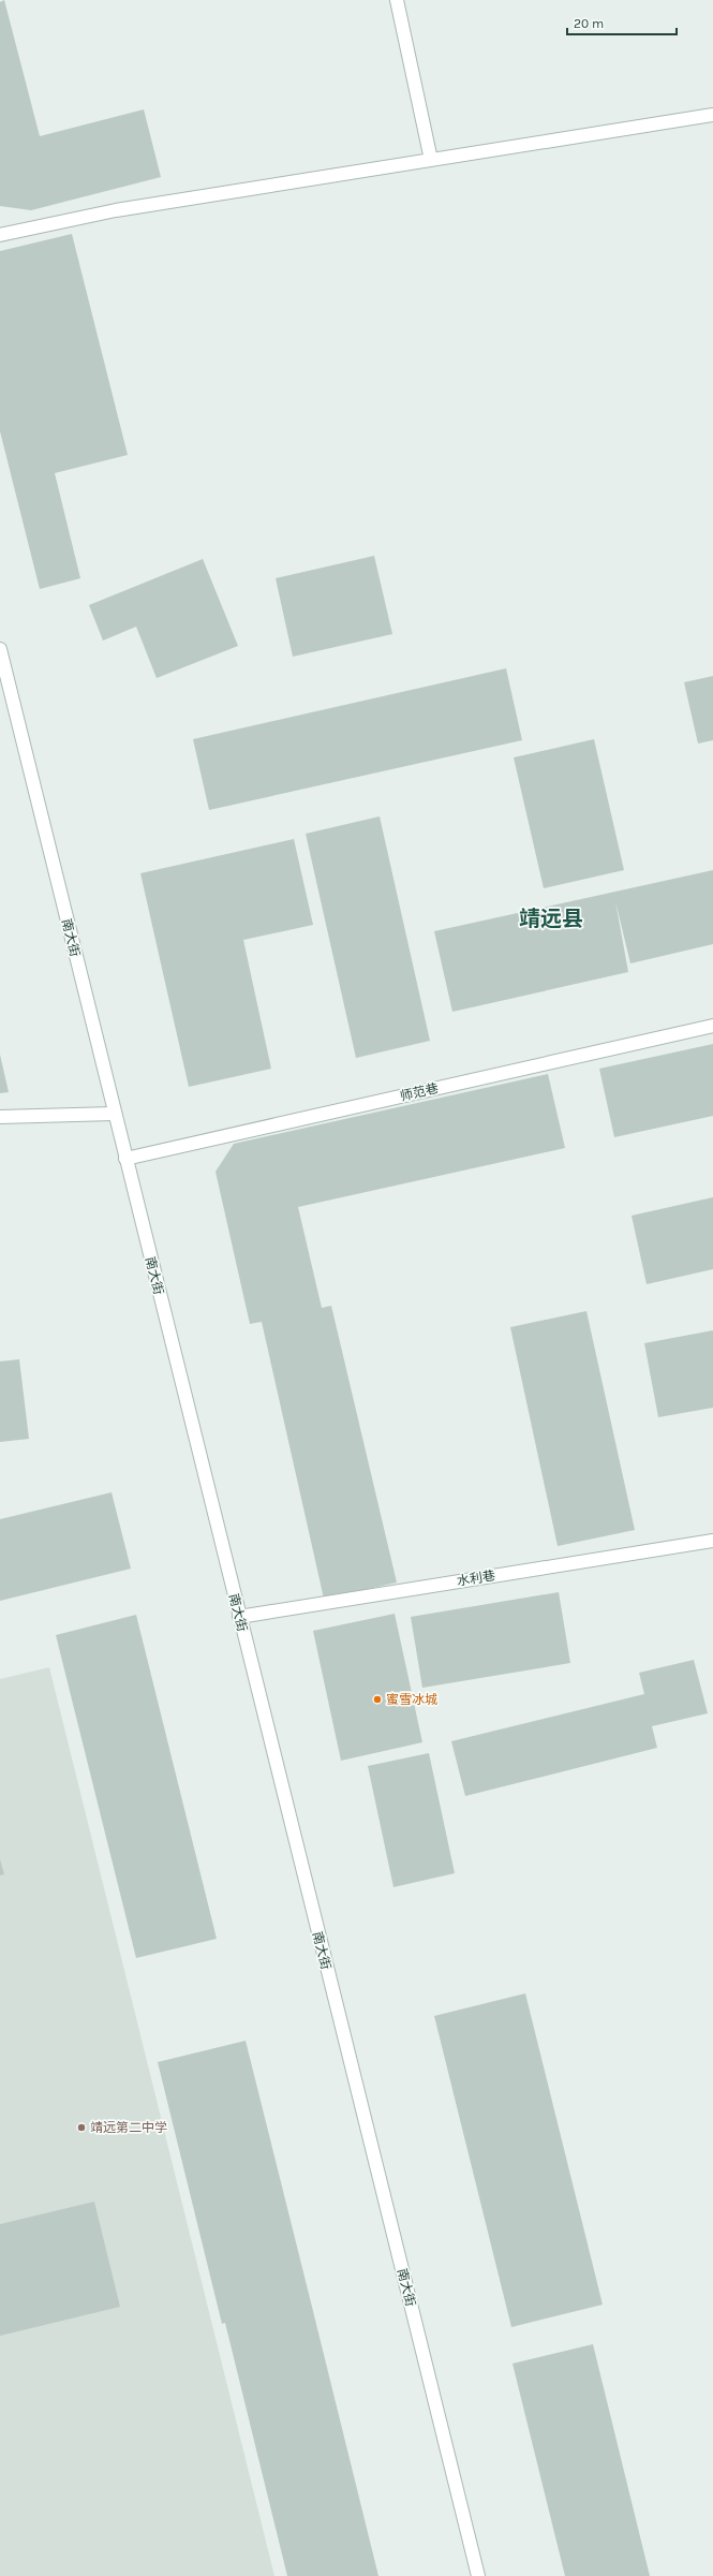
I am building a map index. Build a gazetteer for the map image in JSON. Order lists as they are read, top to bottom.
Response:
{
  "streets": {
    "street": ["南大街", "师范巷", "水利巷"]
  },
  "crossings": [
    ["南大街", "师范巷"],
    ["南大街", "水利巷"]
  ],
  "districts": ["靖远县"],
  "places": ["蜜雪冰城", "靖远第二中学"],
  "scale_bar": "20 m"
}
